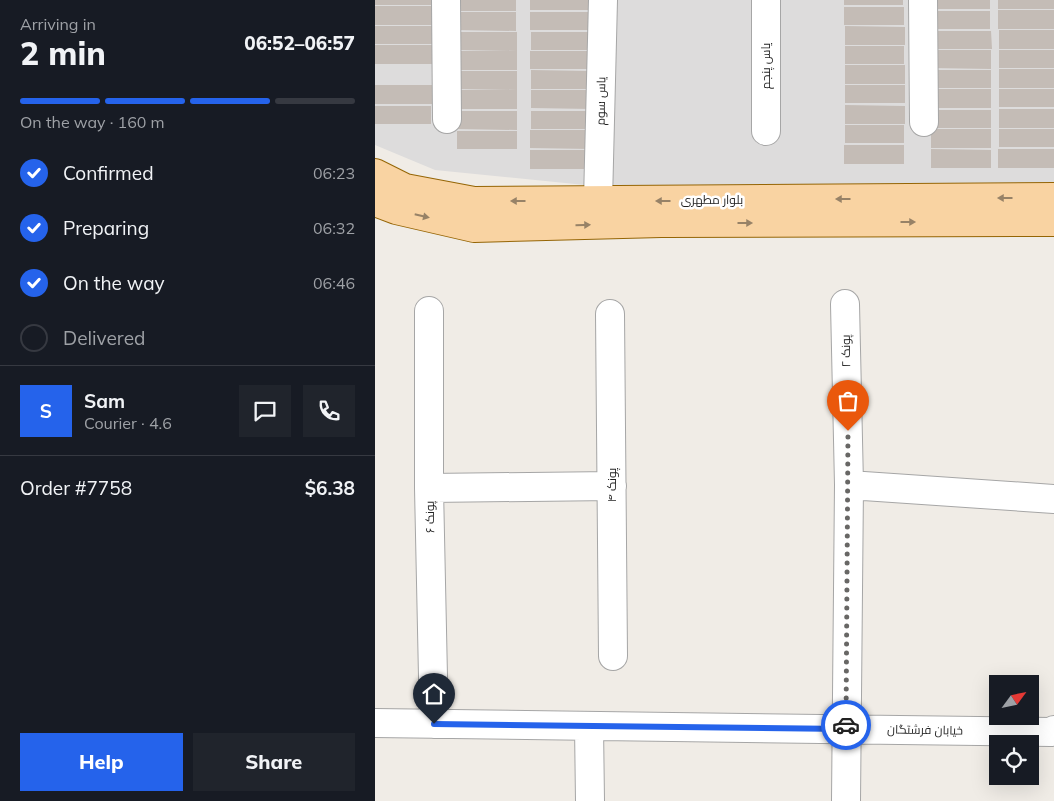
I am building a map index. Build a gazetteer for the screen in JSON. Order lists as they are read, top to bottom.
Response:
{
  "streets": {
    "main road": ["بلوار مطهری"],
    "street": [
      "یاس پنجم",
      "یاس سوم",
      "پونک ۲",
      "پونک ۴",
      "پونک ۶",
      "خیابان فرشتگان"
    ]
  },
  "crossings": [
    ["یاس سوم", "بلوار مطهری"],
    ["پونک ۲", "خیابان فرشتگان"],
    ["پونک ۶", "خیابان فرشتگان"]
  ],
  "north": "top right",
  "page": {
    "heading": ["2 min", "Arriving in", "06:52–06:57"],
    "panel": [
      "Sam",
      "Courier · 4.6",
      "Order #7758",
      "$6.38"
    ],
    "bar": "On the way · 160 m",
    "list": [
      ["Confirmed", "06:23"],
      ["Preparing", "06:32"],
      ["On the way", "06:46"],
      "Delivered"
    ],
    "round": "S",
    "buttons": ["Help", "Share"]
  }
}
